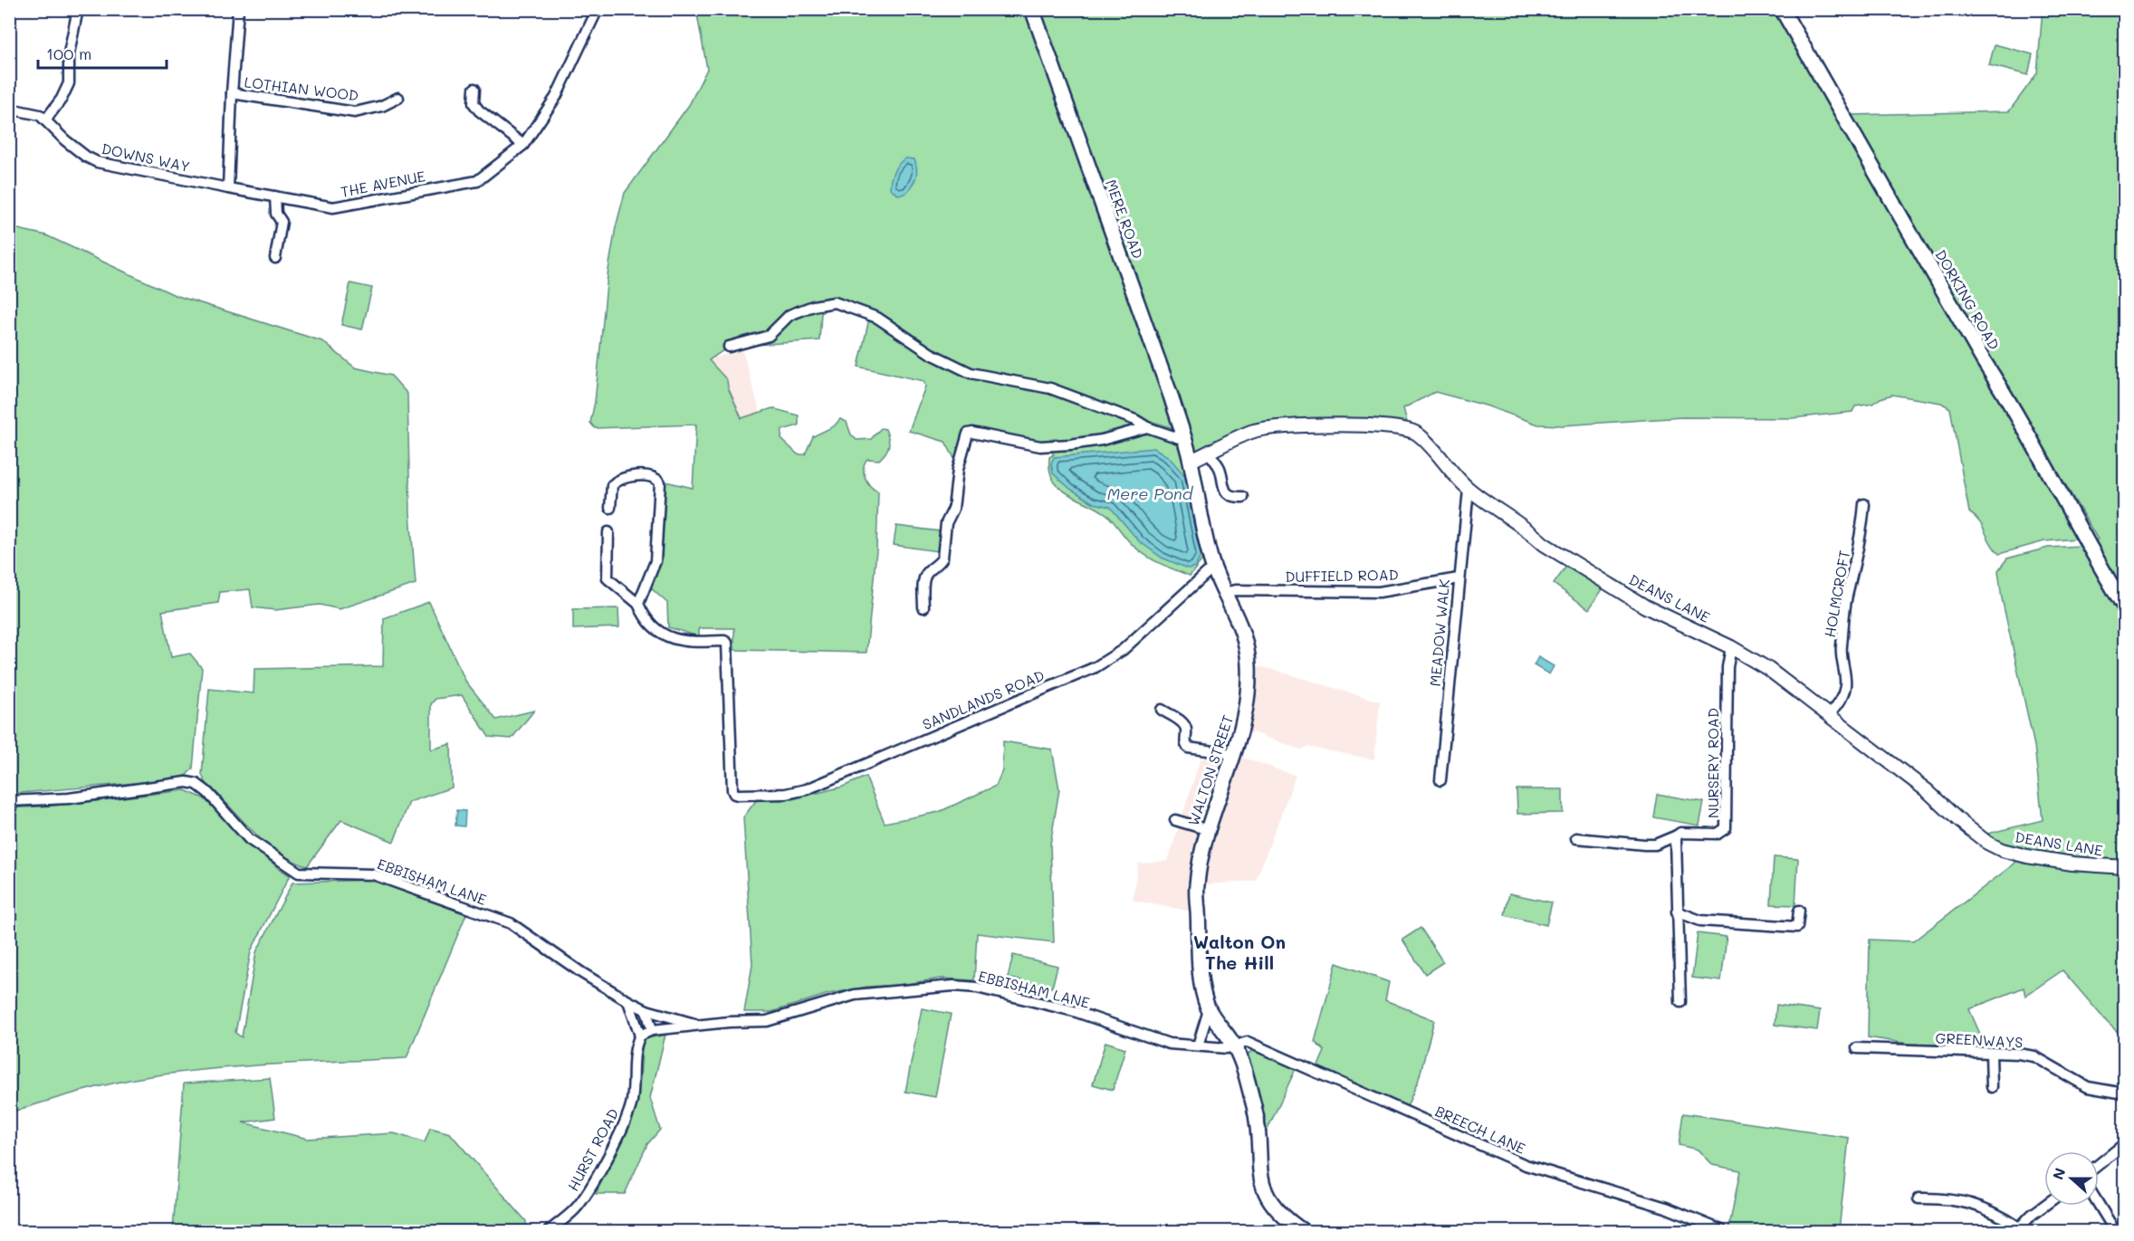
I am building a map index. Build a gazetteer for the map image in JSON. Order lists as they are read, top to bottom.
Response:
{
  "streets": {
    "main road": ["MERE ROAD", "DORKING ROAD", "WALTON STREET"],
    "street": [
      "LOTHIAN WOOD",
      "DOWNS WAY",
      "THE AVENUE",
      "DUFFIELD ROAD",
      "HOLMCROFT",
      "DEANS LANE",
      "MEADOW WALK",
      "SANDLANDS ROAD",
      "NURSERY ROAD",
      "EBBISHAM LANE",
      "GREENWAYS",
      "BREECH LANE",
      "HURST ROAD"
    ]
  },
  "crossings": [
    ["DOWNS WAY", "THE AVENUE"],
    ["MERE ROAD", "WALTON STREET"],
    ["DUFFIELD ROAD", "MEADOW WALK"],
    ["DUFFIELD ROAD", "WALTON STREET"],
    ["HOLMCROFT", "DEANS LANE"],
    ["DEANS LANE", "MEADOW WALK"],
    ["DEANS LANE", "NURSERY ROAD"],
    ["DEANS LANE", "WALTON STREET"],
    ["SANDLANDS ROAD", "WALTON STREET"],
    ["WALTON STREET", "EBBISHAM LANE"],
    ["WALTON STREET", "BREECH LANE"],
    ["EBBISHAM LANE", "BREECH LANE"],
    ["EBBISHAM LANE", "HURST ROAD"]
  ],
  "districts": ["Walton On The Hill"],
  "water": ["Mere Pond"],
  "scale_bar": "100 m",
  "north": "left"
}
